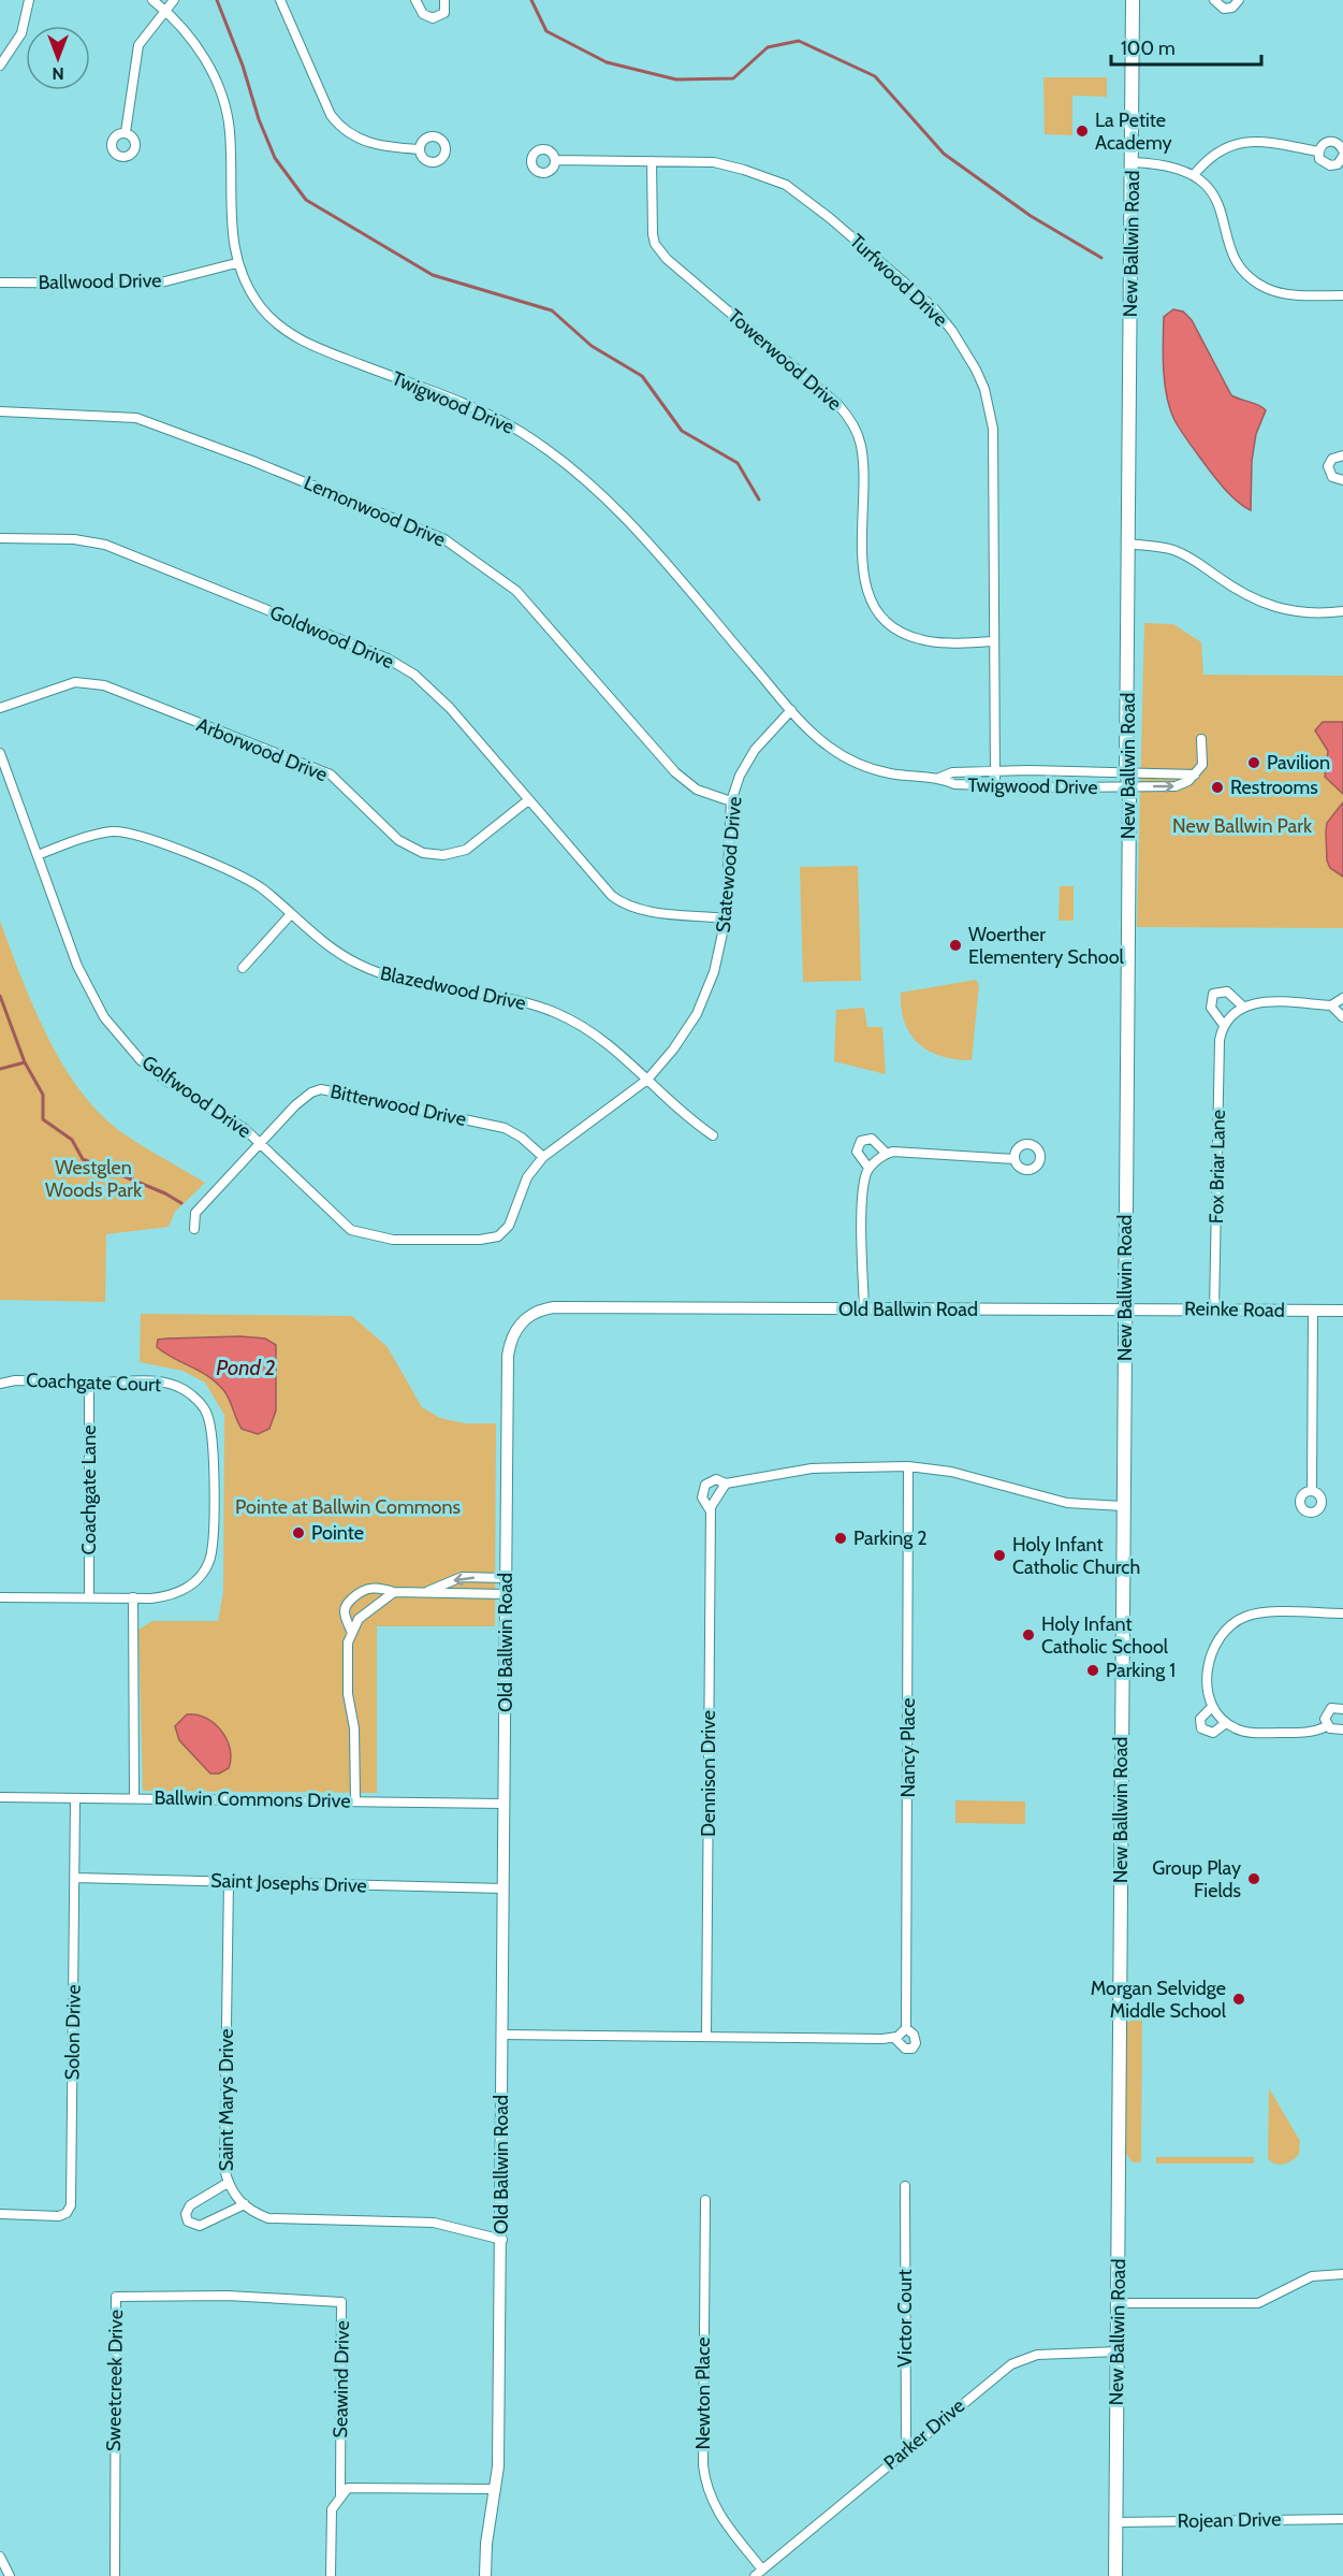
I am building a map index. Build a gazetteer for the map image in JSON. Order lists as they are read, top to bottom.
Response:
{
  "streets": {
    "main road": ["New Ballwin Road"],
    "street": [
      "Turfwood Drive",
      "Ballwood Drive",
      "Towerwood Drive",
      "Twigwood Drive",
      "Lemonwood Drive",
      "Goldwood Drive",
      "Arborwood Drive",
      "Statewood Drive",
      "Blazedwood Drive",
      "Golfwood Drive",
      "Bitterwood Drive",
      "Fox Briar Lane",
      "Old Ballwin Road",
      "Reinke Road",
      "Coachgate Court",
      "Coachgate Lane",
      "Nancy Place",
      "Dennison Drive",
      "Ballwin Commons Drive",
      "Saint Josephs Drive",
      "Solon Drive",
      "Saint Marys Drive",
      "Victor Court",
      "Seawind Drive",
      "Sweetcreek Drive",
      "Newton Place",
      "Parker Drive",
      "Rojean Drive"
    ]
  },
  "crossings": [
    ["New Ballwin Road", "Twigwood Drive"],
    ["New Ballwin Road", "Old Ballwin Road"],
    ["New Ballwin Road", "Reinke Road"],
    ["New Ballwin Road", "Dennison Drive"],
    ["New Ballwin Road", "Parker Drive"],
    ["New Ballwin Road", "Rojean Drive"],
    ["Turfwood Drive", "Towerwood Drive"],
    ["Turfwood Drive", "Twigwood Drive"],
    ["Ballwood Drive", "Twigwood Drive"],
    ["Twigwood Drive", "Statewood Drive"],
    ["Lemonwood Drive", "Statewood Drive"],
    ["Goldwood Drive", "Arborwood Drive"],
    ["Goldwood Drive", "Statewood Drive"],
    ["Statewood Drive", "Blazedwood Drive"],
    ["Statewood Drive", "Golfwood Drive"],
    ["Statewood Drive", "Bitterwood Drive"],
    ["Blazedwood Drive", "Golfwood Drive"],
    ["Golfwood Drive", "Bitterwood Drive"],
    ["Fox Briar Lane", "Reinke Road"],
    ["Old Ballwin Road", "Reinke Road"],
    ["Old Ballwin Road", "Nancy Place"],
    ["Old Ballwin Road", "Ballwin Commons Drive"],
    ["Old Ballwin Road", "Saint Josephs Drive"],
    ["Old Ballwin Road", "Saint Marys Drive"],
    ["Coachgate Court", "Coachgate Lane"],
    ["Nancy Place", "Dennison Drive"],
    ["Ballwin Commons Drive", "Solon Drive"],
    ["Saint Josephs Drive", "Solon Drive"],
    ["Saint Josephs Drive", "Saint Marys Drive"],
    ["Victor Court", "Parker Drive"],
    ["Seawind Drive", "Sweetcreek Drive"],
    ["Newton Place", "Parker Drive"]
  ],
  "water": ["Pond 2"],
  "parks": ["New Ballwin Park", "Westglen Woods Park", "Pointe at Ballwin Commons"],
  "places": [
    "La Petite Academy",
    "Pavilion",
    "Restrooms",
    "Woerther Elementery School",
    "Pointe",
    "Parking 2",
    "Holy Infant Catholic Church",
    "Holy Infant Catholic School",
    "Parking 1",
    "Group Play Fields",
    "Morgan Selvidge Middle School"
  ],
  "scale_bar": "100 m",
  "north": "bottom"
}
